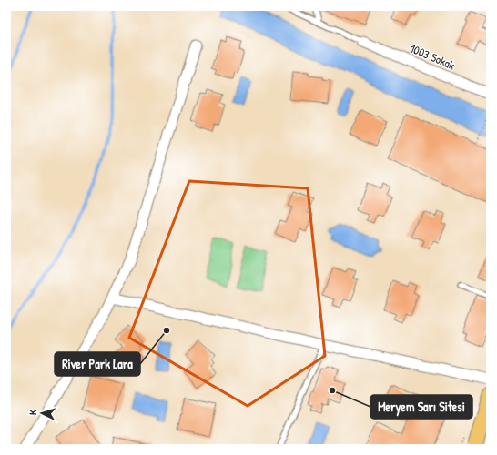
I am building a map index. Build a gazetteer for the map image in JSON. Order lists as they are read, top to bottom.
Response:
{
  "streets": {
    "street": ["1003 Sokak"]
  },
  "places": ["River Park Lara", "Meryem Sarı Sitesi"],
  "north": "left"
}
